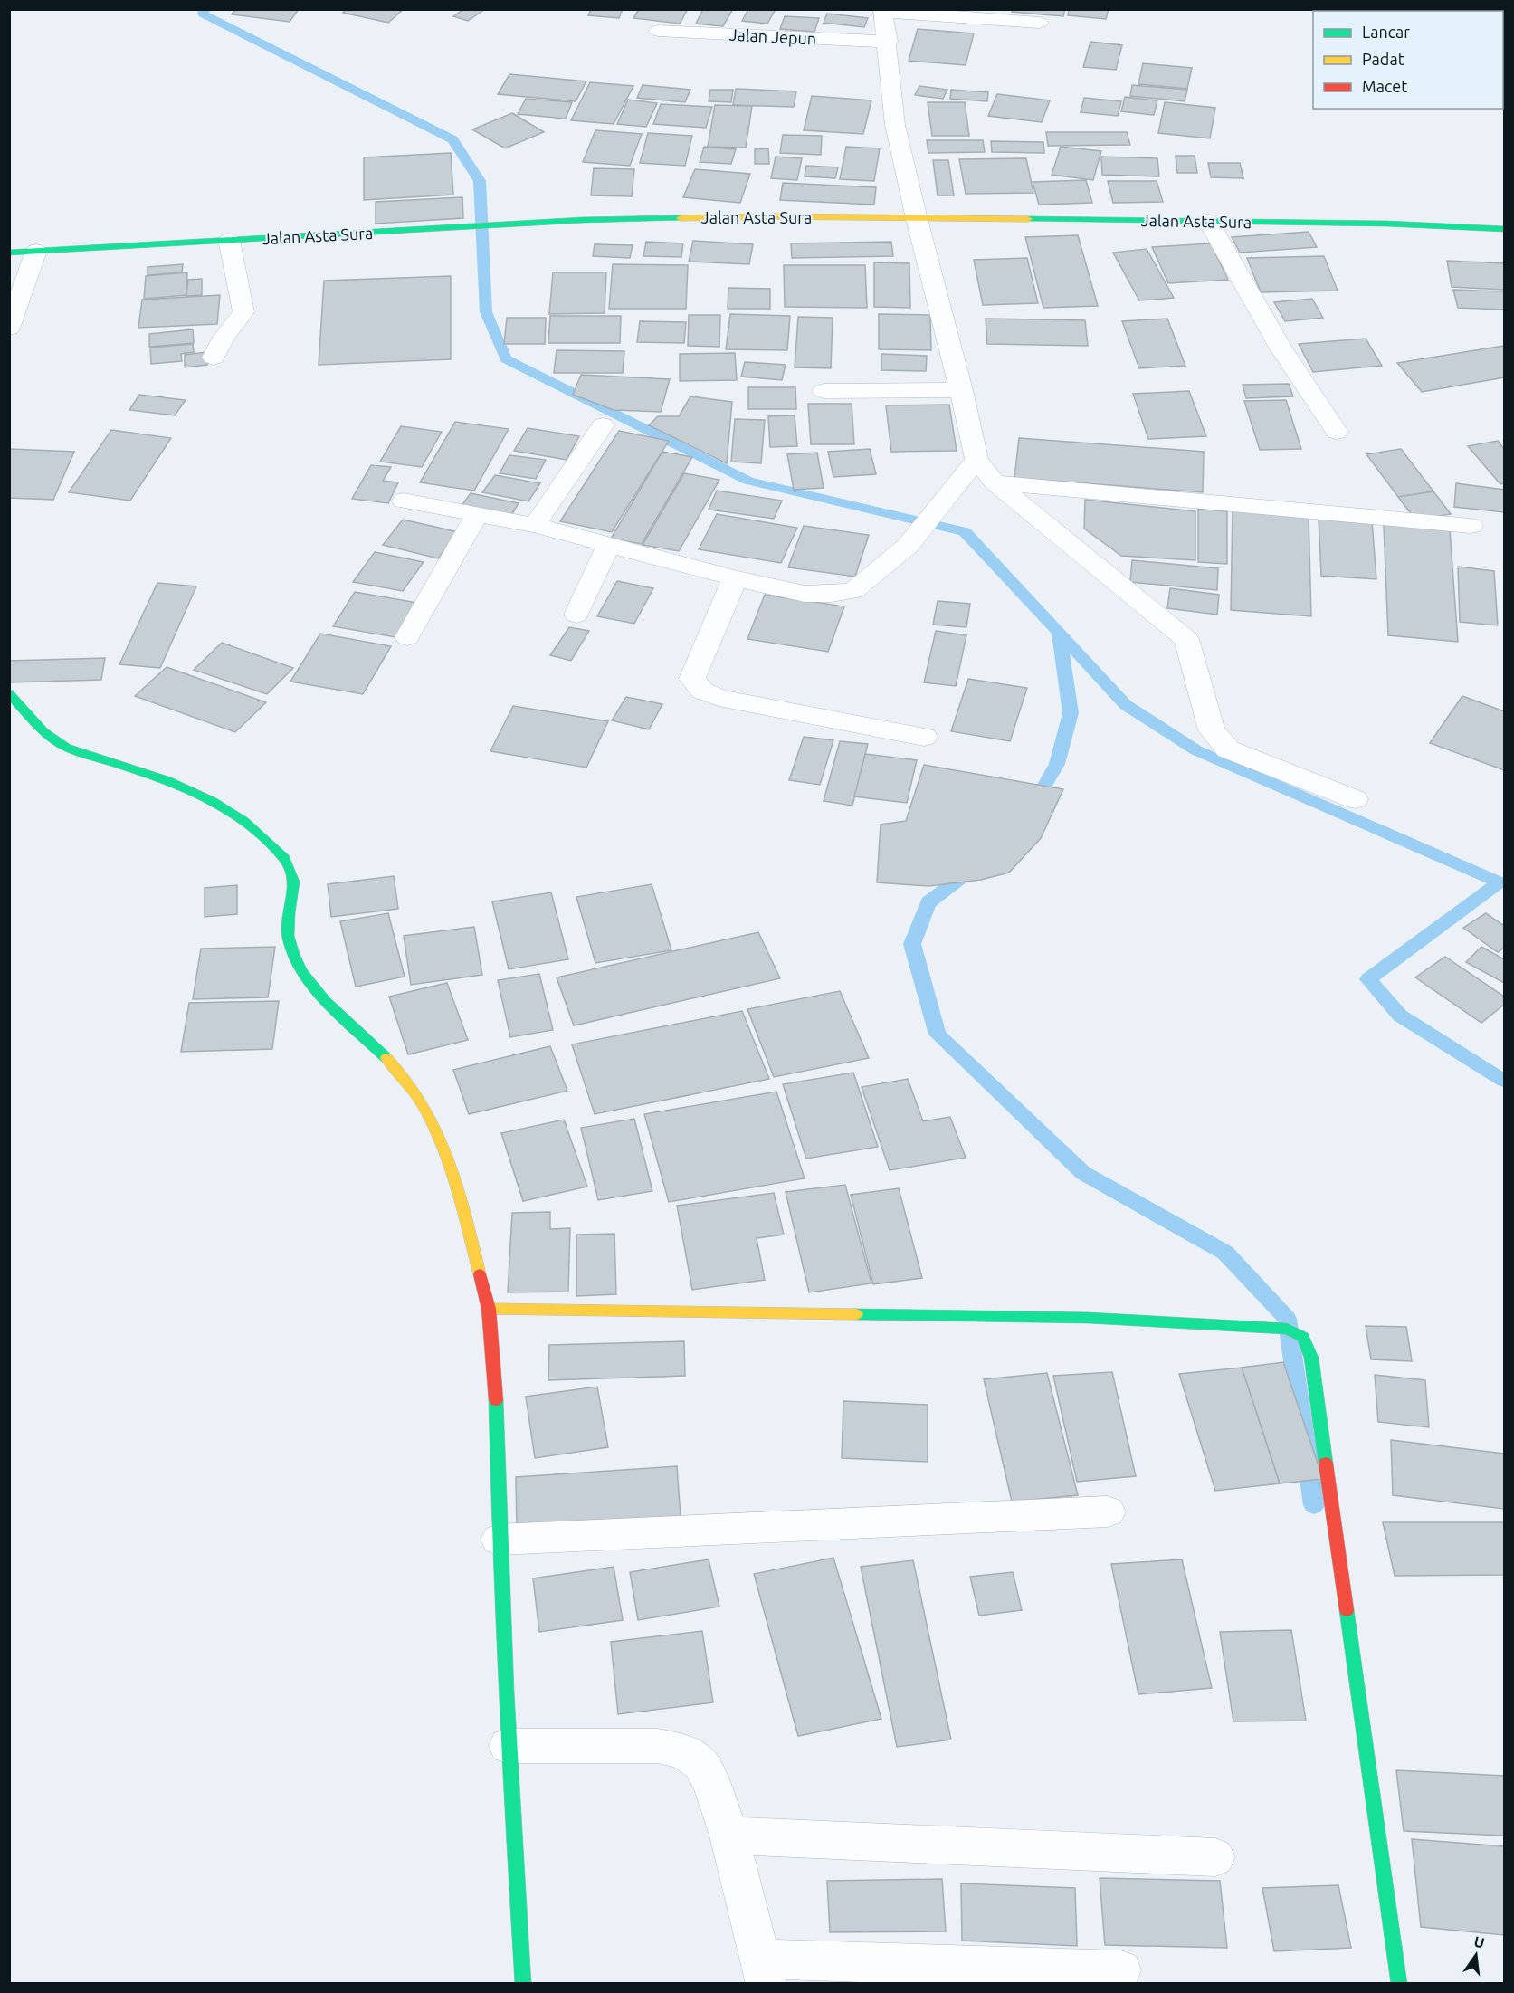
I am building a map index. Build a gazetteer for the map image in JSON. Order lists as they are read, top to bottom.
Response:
{
  "streets": {
    "street": ["Jalan Jepun", "Jalan Asta Sura"]
  },
  "legend": ["Lancar", "Padat", "Macet"],
  "north": "top"
}
